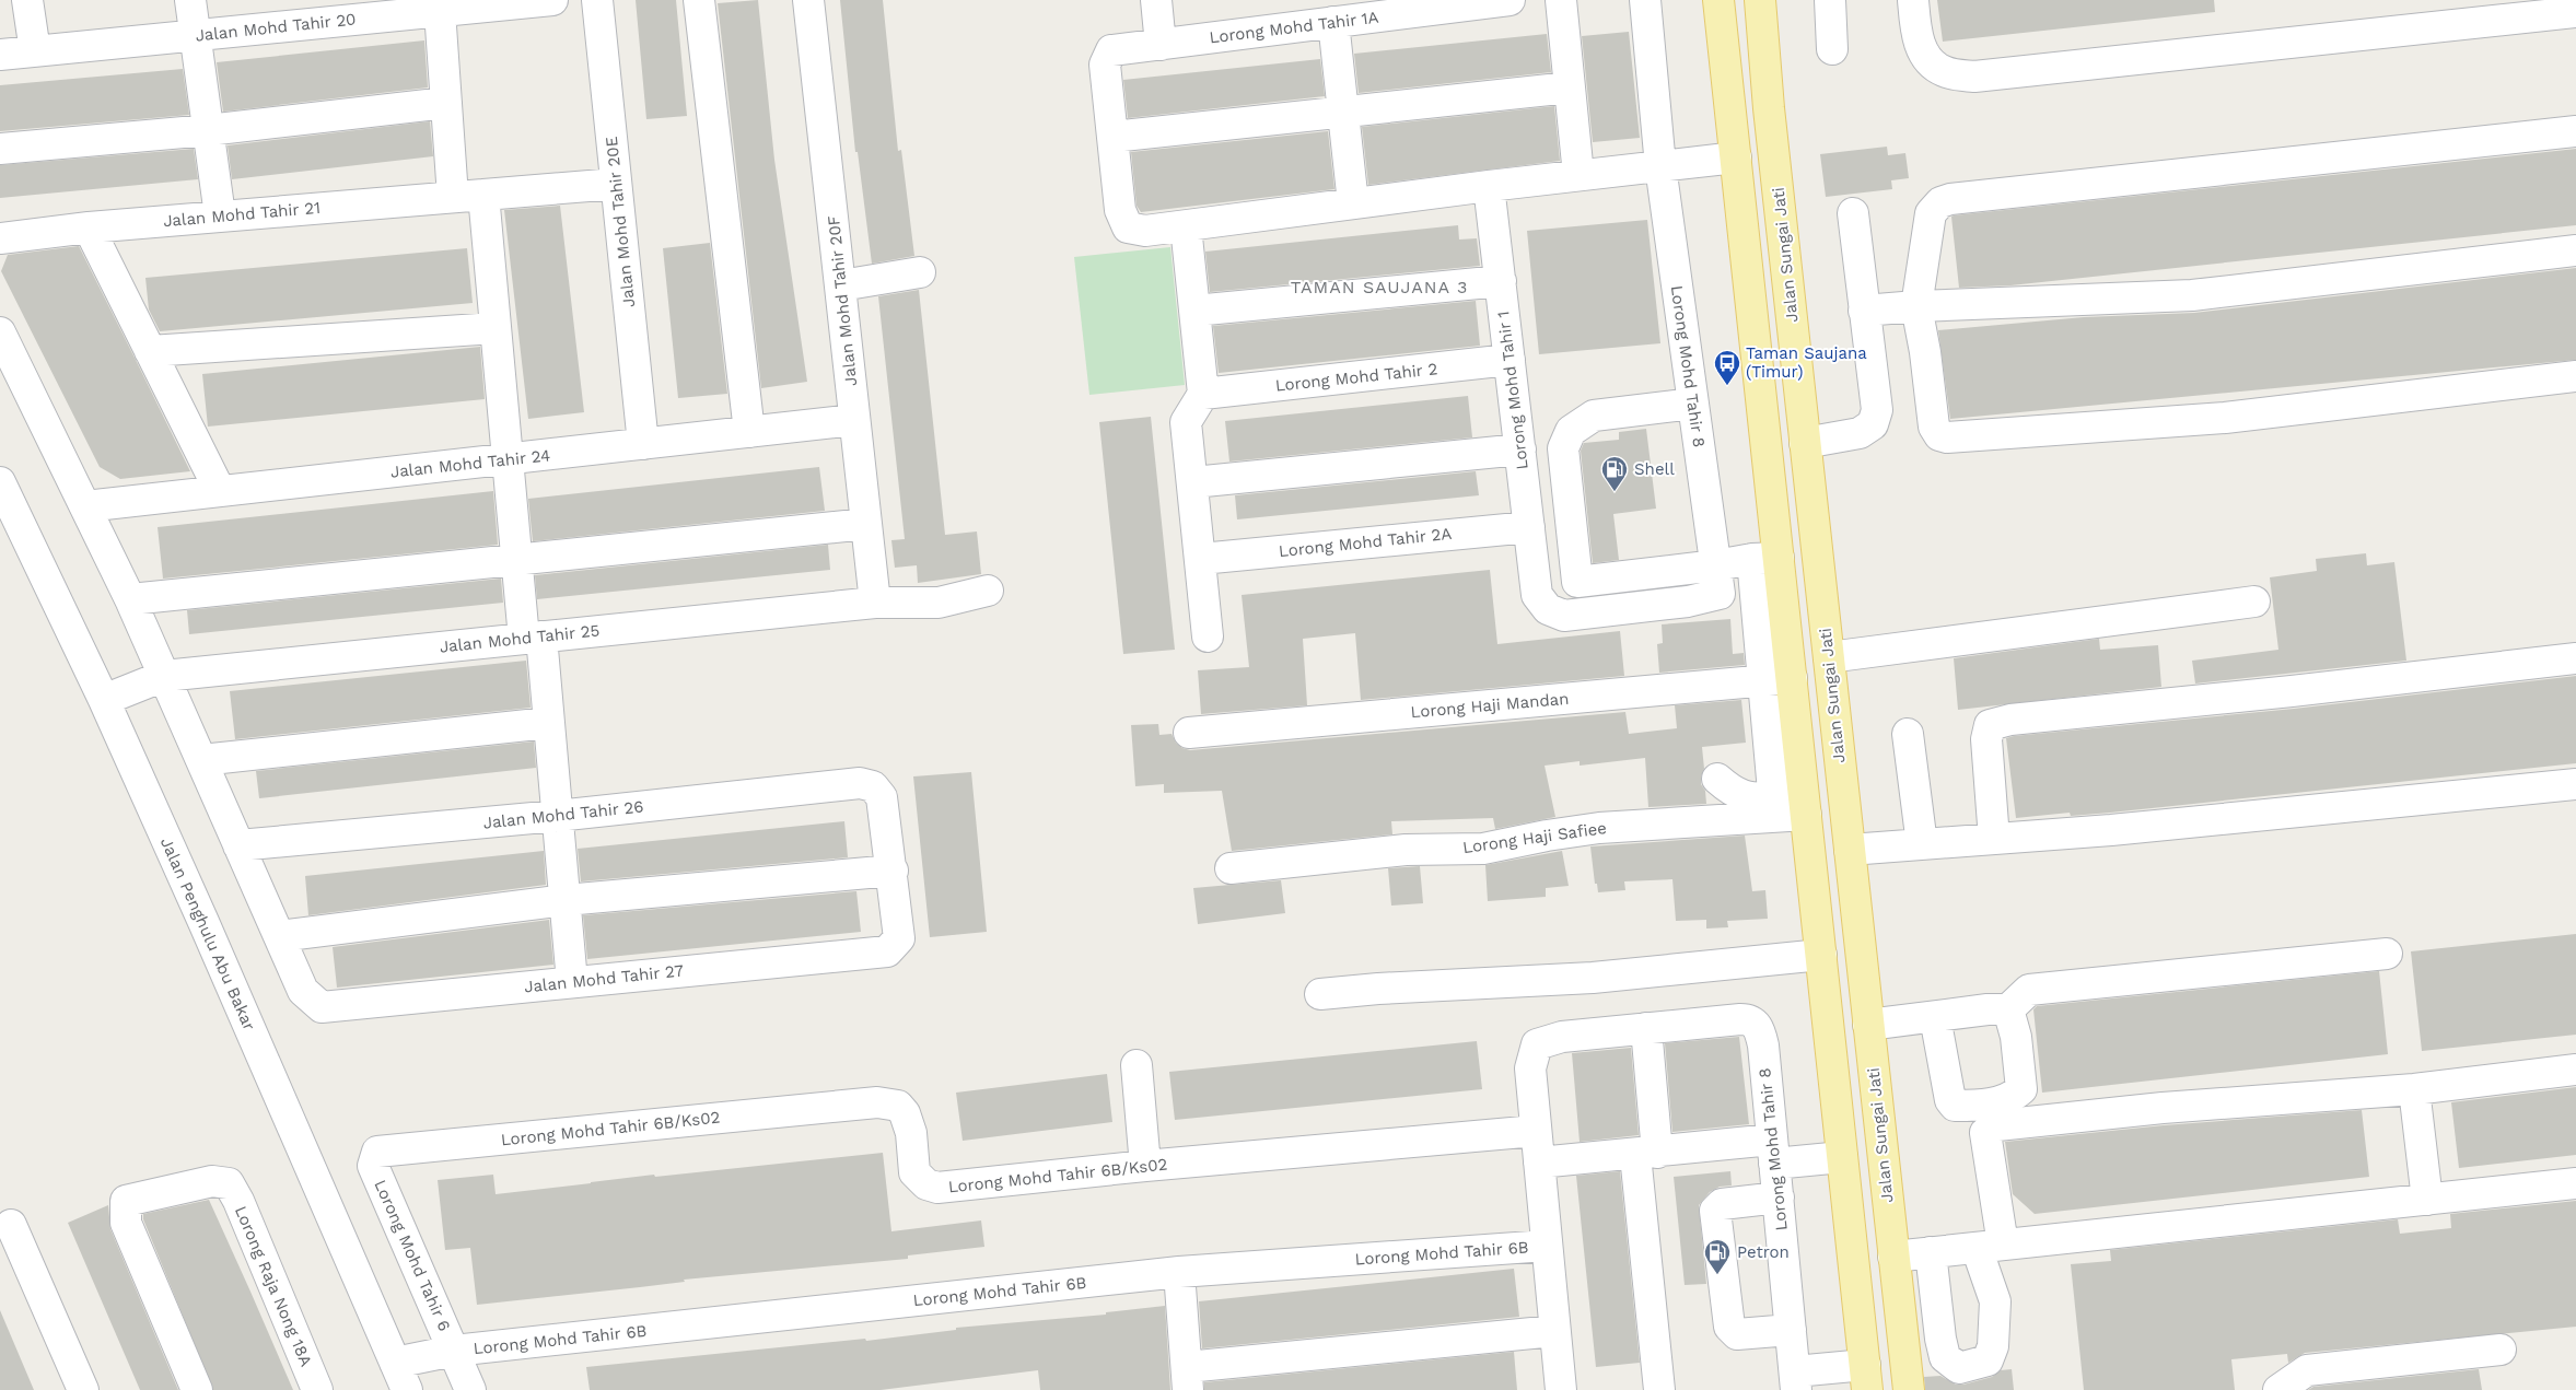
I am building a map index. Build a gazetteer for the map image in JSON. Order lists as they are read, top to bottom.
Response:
{
  "streets": {
    "main road": ["Jalan Sungai Jati"],
    "street": [
      "Jalan Mohd Tahir 20",
      "Lorong Mohd Tahir 1A",
      "Jalan Mohd Tahir 21",
      "Jalan Mohd Tahir 20E",
      "Jalan Mohd Tahir 20F",
      "Lorong Mohd Tahir 8",
      "Lorong Mohd Tahir 2",
      "Lorong Mohd Tahir 1",
      "Jalan Mohd Tahir 24",
      "Lorong Mohd Tahir 2A",
      "Jalan Mohd Tahir 25",
      "Lorong Haji Mandan",
      "Jalan Mohd Tahir 26",
      "Lorong Haji Safiee",
      "Jalan Penghulu Abu Bakar",
      "Jalan Mohd Tahir 27",
      "Lorong Mohd Tahir 6B/Ks02",
      "Lorong Mohd Tahir 6B",
      "Lorong Mohd Tahir 6",
      "Lorong Raja Nong 18A"
    ]
  },
  "crossings": [
    ["Jalan Mohd Tahir 21", "Jalan Mohd Tahir 20E"],
    ["Jalan Mohd Tahir 20E", "Jalan Mohd Tahir 24"],
    ["Jalan Mohd Tahir 20F", "Jalan Mohd Tahir 24"],
    ["Jalan Mohd Tahir 20F", "Jalan Mohd Tahir 25"],
    ["Lorong Mohd Tahir 8", "Lorong Mohd Tahir 1"],
    ["Lorong Mohd Tahir 2", "Lorong Mohd Tahir 1"],
    ["Lorong Mohd Tahir 1", "Lorong Mohd Tahir 2A"],
    ["Jalan Mohd Tahir 25", "Jalan Penghulu Abu Bakar"],
    ["Jalan Mohd Tahir 26", "Jalan Mohd Tahir 27"],
    ["Jalan Penghulu Abu Bakar", "Lorong Mohd Tahir 6B"],
    ["Lorong Mohd Tahir 6B/Ks02", "Lorong Mohd Tahir 6"],
    ["Lorong Mohd Tahir 6B", "Lorong Mohd Tahir 6"]
  ],
  "districts": ["TAMAN SAUJANA 3"],
  "places": {
    "bus stop": ["Taman Saujana (Timur)"],
    "fuel station": ["Shell", "Petron"]
  }
}
